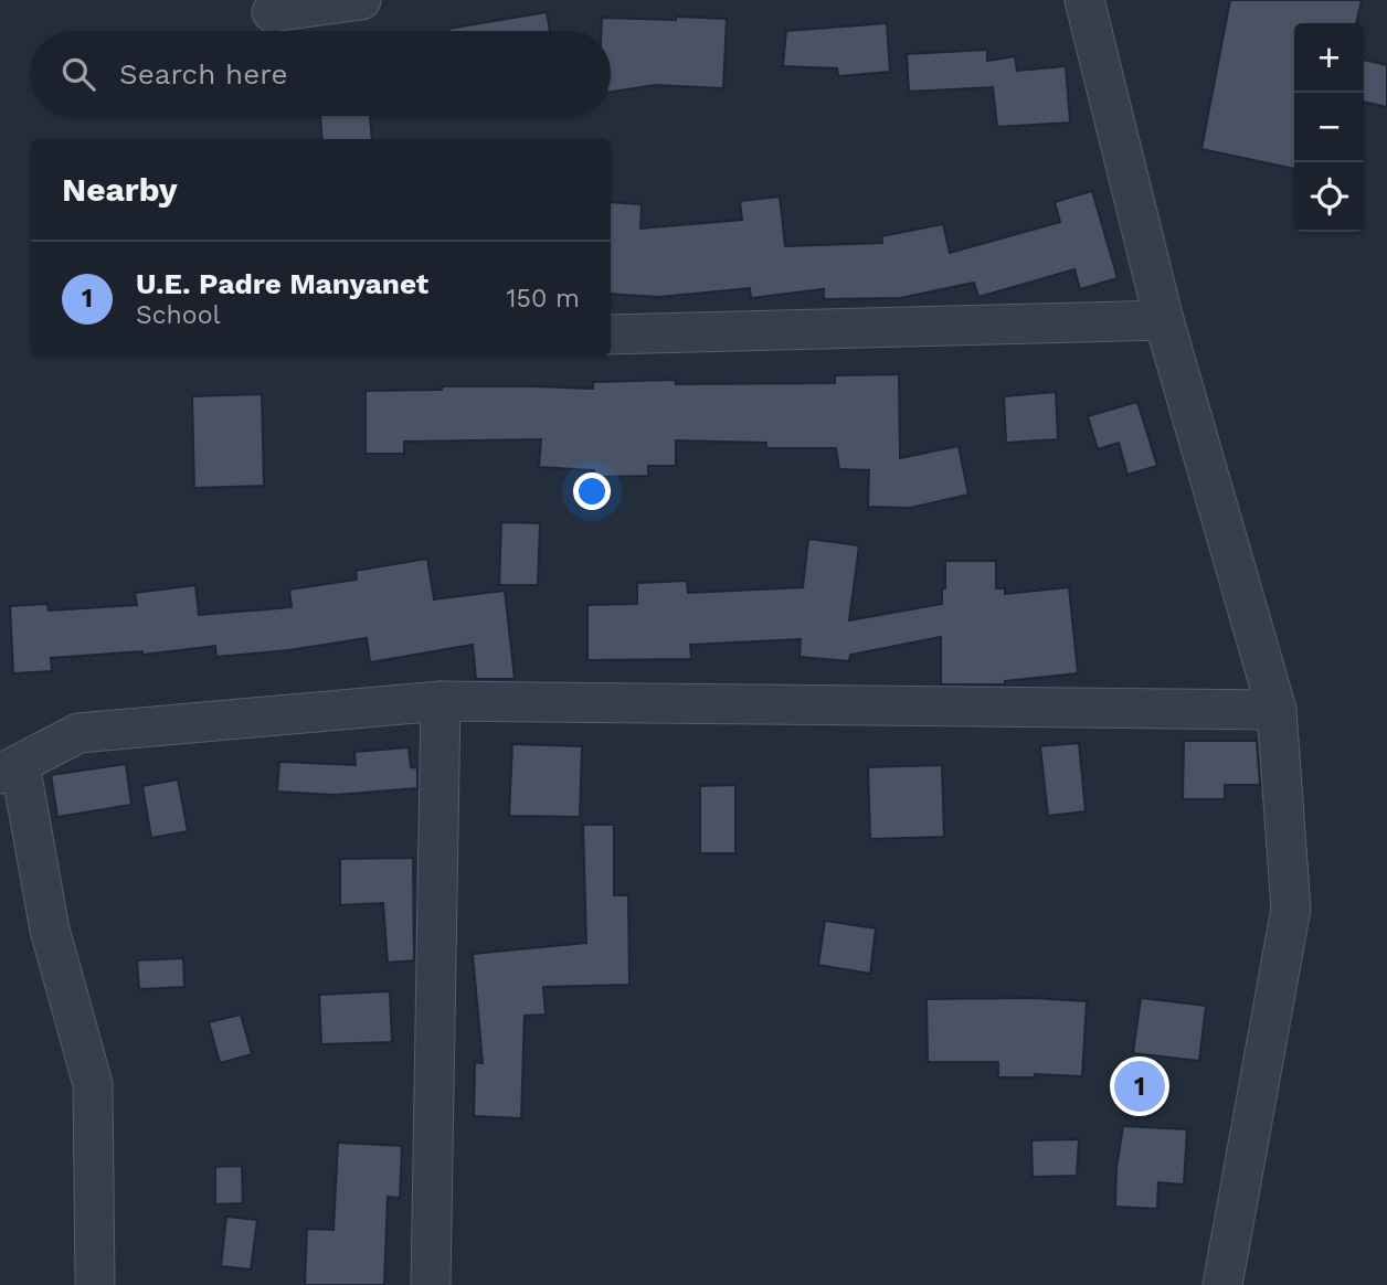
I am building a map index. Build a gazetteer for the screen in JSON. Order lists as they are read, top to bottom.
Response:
{
  "page": {
    "map_buttons": ["+", "−"],
    "search": "Search here",
    "heading": "Nearby",
    "list": [
      {
        "mark": "1",
        "name": "U.E. Padre Manyanet",
        "note": "School",
        "value": "150 m"
      }
    ],
    "pins": "1"
  }
}
